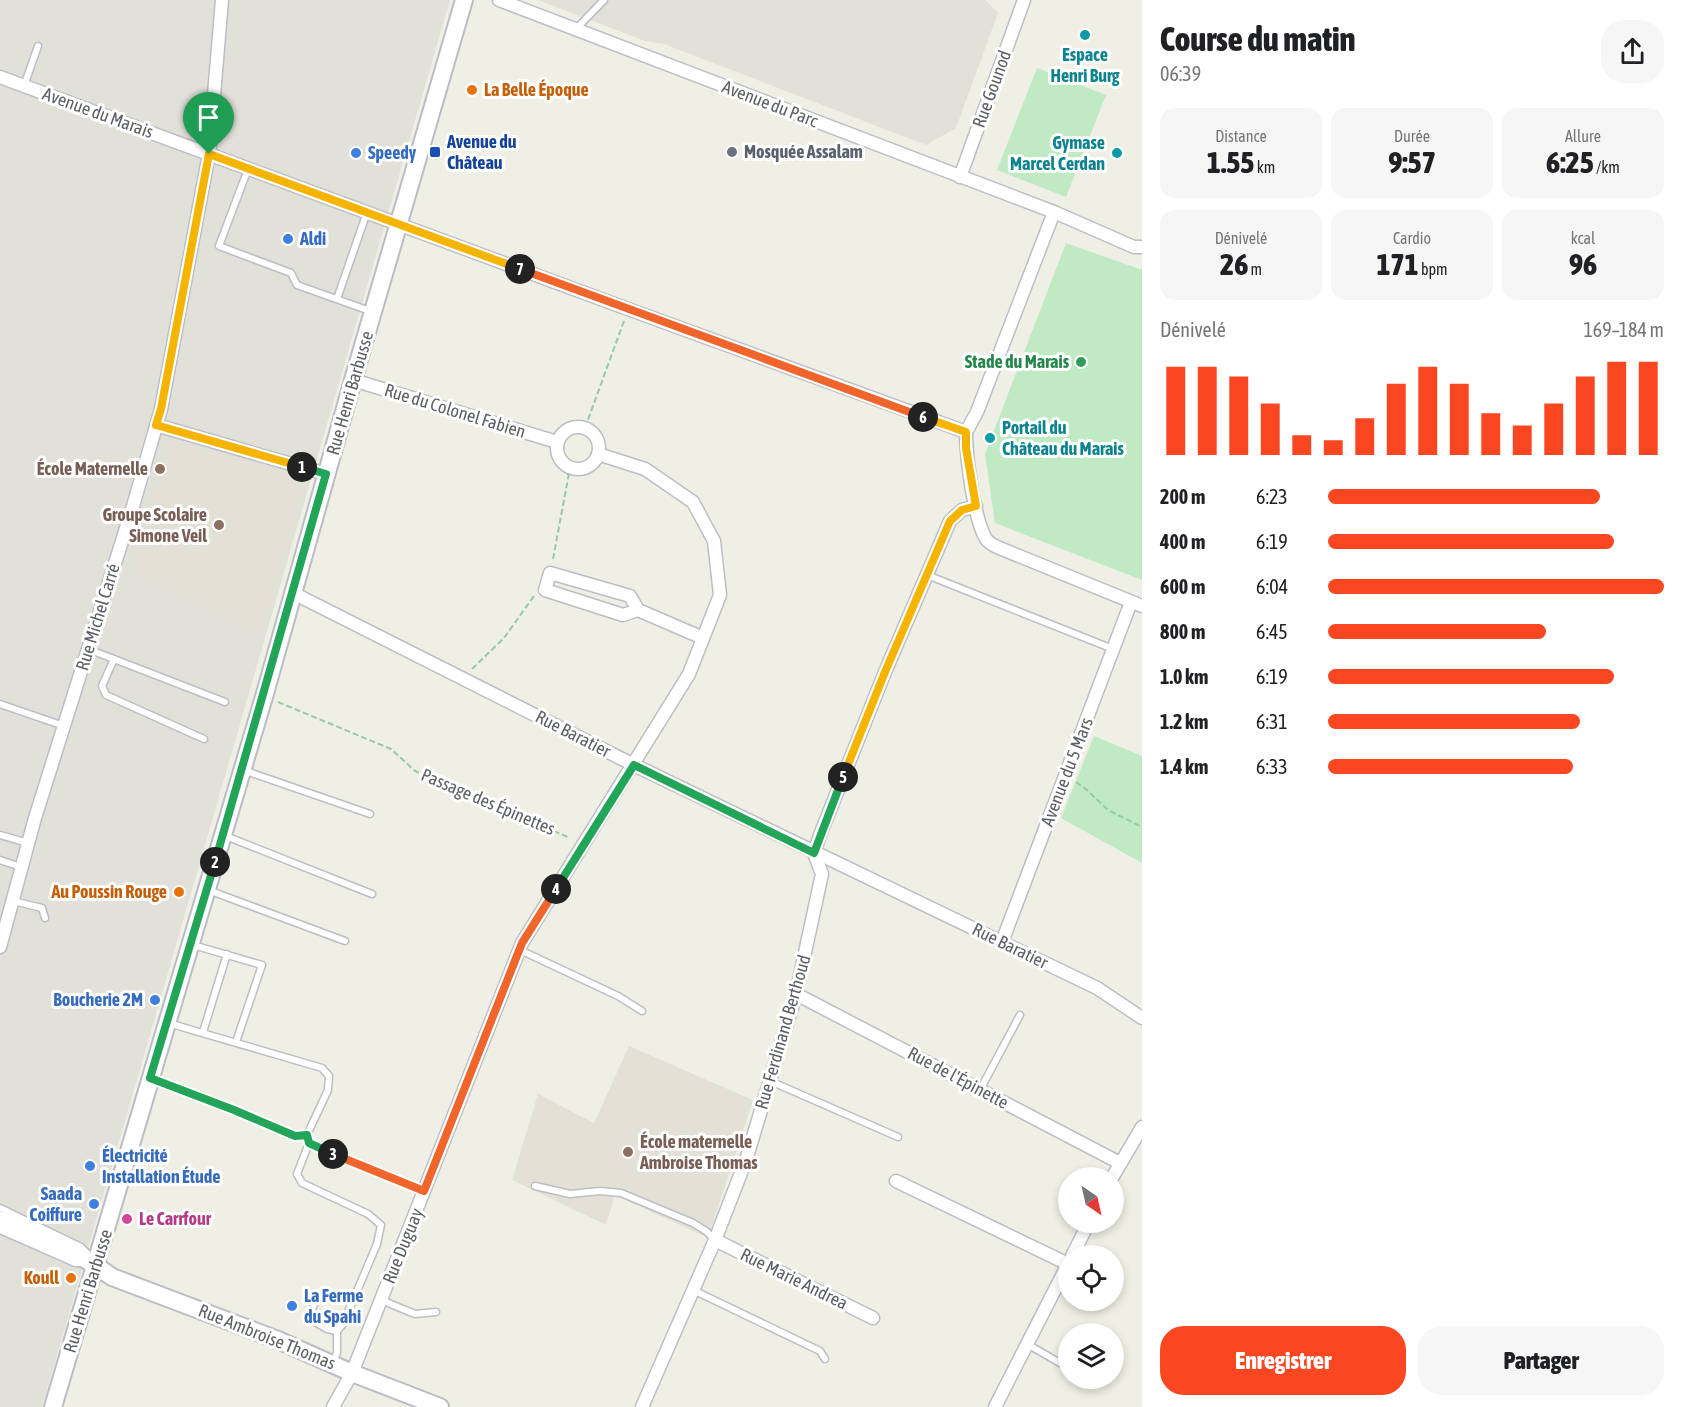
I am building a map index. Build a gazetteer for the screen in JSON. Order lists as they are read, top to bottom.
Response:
{
  "streets": {
    "street": [
      "Rue Gounod",
      "Avenue du Parc",
      "Avenue du Marais",
      "Rue Henri Barbusse",
      "Rue du Colonel Fabien",
      "Rue Michel Carré",
      "Rue Baratier",
      "Avenue du 5 Mars",
      "Rue Ferdinand Berthoud",
      "Rue de l'Épinette",
      "Rue Duguay",
      "Rue Marie Andrea",
      "Rue Ambroise Thomas"
    ],
    "path": ["Passage des Épinettes"]
  },
  "crossings": [
    ["Rue Gounod", "Avenue du Parc"],
    ["Avenue du Marais", "Rue Henri Barbusse"],
    ["Avenue du Marais", "Rue Michel Carré"],
    ["Rue Henri Barbusse", "Rue du Colonel Fabien"],
    ["Rue Henri Barbusse", "Rue Baratier"],
    ["Rue Henri Barbusse", "Passage des Épinettes"],
    ["Rue Henri Barbusse", "Rue Ambroise Thomas"],
    ["Rue Baratier", "Avenue du 5 Mars"],
    ["Rue Baratier", "Rue Ferdinand Berthoud"],
    ["Rue Baratier", "Rue Duguay"],
    ["Passage des Épinettes", "Rue Duguay"],
    ["Rue Ferdinand Berthoud", "Rue de l'Épinette"],
    ["Rue Ferdinand Berthoud", "Rue Marie Andrea"],
    ["Rue Duguay", "Rue Ambroise Thomas"]
  ],
  "places": {
    "other": [
      "Espace Henri Burg",
      "La Belle Époque",
      "Mosquée Assalam",
      "Speedy",
      "Gymase Marcel Cerdan",
      "Aldi",
      "Stade du Marais",
      "Portail du Château du Marais",
      "École Maternelle",
      "Groupe Scolaire Simone Veil",
      "Au Poussin Rouge",
      "Boucherie 2M",
      "École maternelle Ambroise Thomas",
      "Électricité Installation Étude",
      "Saada Coiffure",
      "Le Carrfour",
      "Koull",
      "La Ferme du Spahi"
    ],
    "transit": ["Avenue du Château"]
  },
  "north": "bottom right",
  "page": {
    "heading": ["Course du matin", "06:39"],
    "stats": [
      ["Distance", "1.55 km"],
      ["Durée", "9:57"],
      ["Allure", "6:25 /km"],
      ["Dénivelé", "26 m"],
      ["Cardio", "171 bpm"],
      ["kcal", "96"]
    ],
    "pins": [
      "7",
      "6",
      "1",
      "5",
      "2",
      "4",
      "3"
    ],
    "chart": ["Dénivelé", "169–184 m"],
    "list": [
      {
        "name": "200 m",
        "note": "6:23"
      },
      {
        "name": "400 m",
        "note": "6:19"
      },
      {
        "name": "600 m",
        "note": "6:04"
      },
      {
        "name": "800 m",
        "note": "6:45"
      },
      {
        "name": "1.0 km",
        "note": "6:19"
      },
      {
        "name": "1.2 km",
        "note": "6:31"
      },
      {
        "name": "1.4 km",
        "note": "6:33"
      }
    ],
    "buttons": ["Enregistrer", "Partager"]
  }
}
